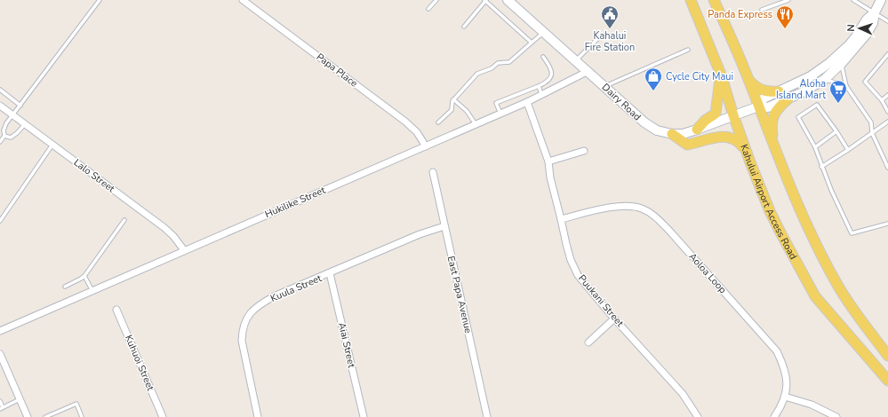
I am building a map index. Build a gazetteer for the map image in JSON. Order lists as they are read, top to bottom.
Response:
{
  "streets": {
    "main road": ["Kahului Airport Access Road"],
    "street": [
      "Papa Place",
      "Dairy Road",
      "Lalo Street",
      "Hukilike Street",
      "Aoloa Loop",
      "Kuula Street",
      "East Papa Avenue",
      "Puukani Street",
      "Aiai Street",
      "Kuhuoi Street"
    ]
  },
  "crossings": [
    ["Papa Place", "Hukilike Street"],
    ["Dairy Road", "Kahului Airport Access Road"],
    ["Dairy Road", "Hukilike Street"],
    ["Lalo Street", "Hukilike Street"],
    ["Hukilike Street", "Puukani Street"],
    ["Aoloa Loop", "Puukani Street"],
    ["Kuula Street", "East Papa Avenue"],
    ["Kuula Street", "Aiai Street"]
  ],
  "places": {
    "public building": ["Kahalui Fire Station"],
    "restaurant": ["Panda Express"],
    "shop": ["Cycle City Maui"],
    "supermarket": ["Aloha Island Mart"]
  },
  "north": "left"
}
